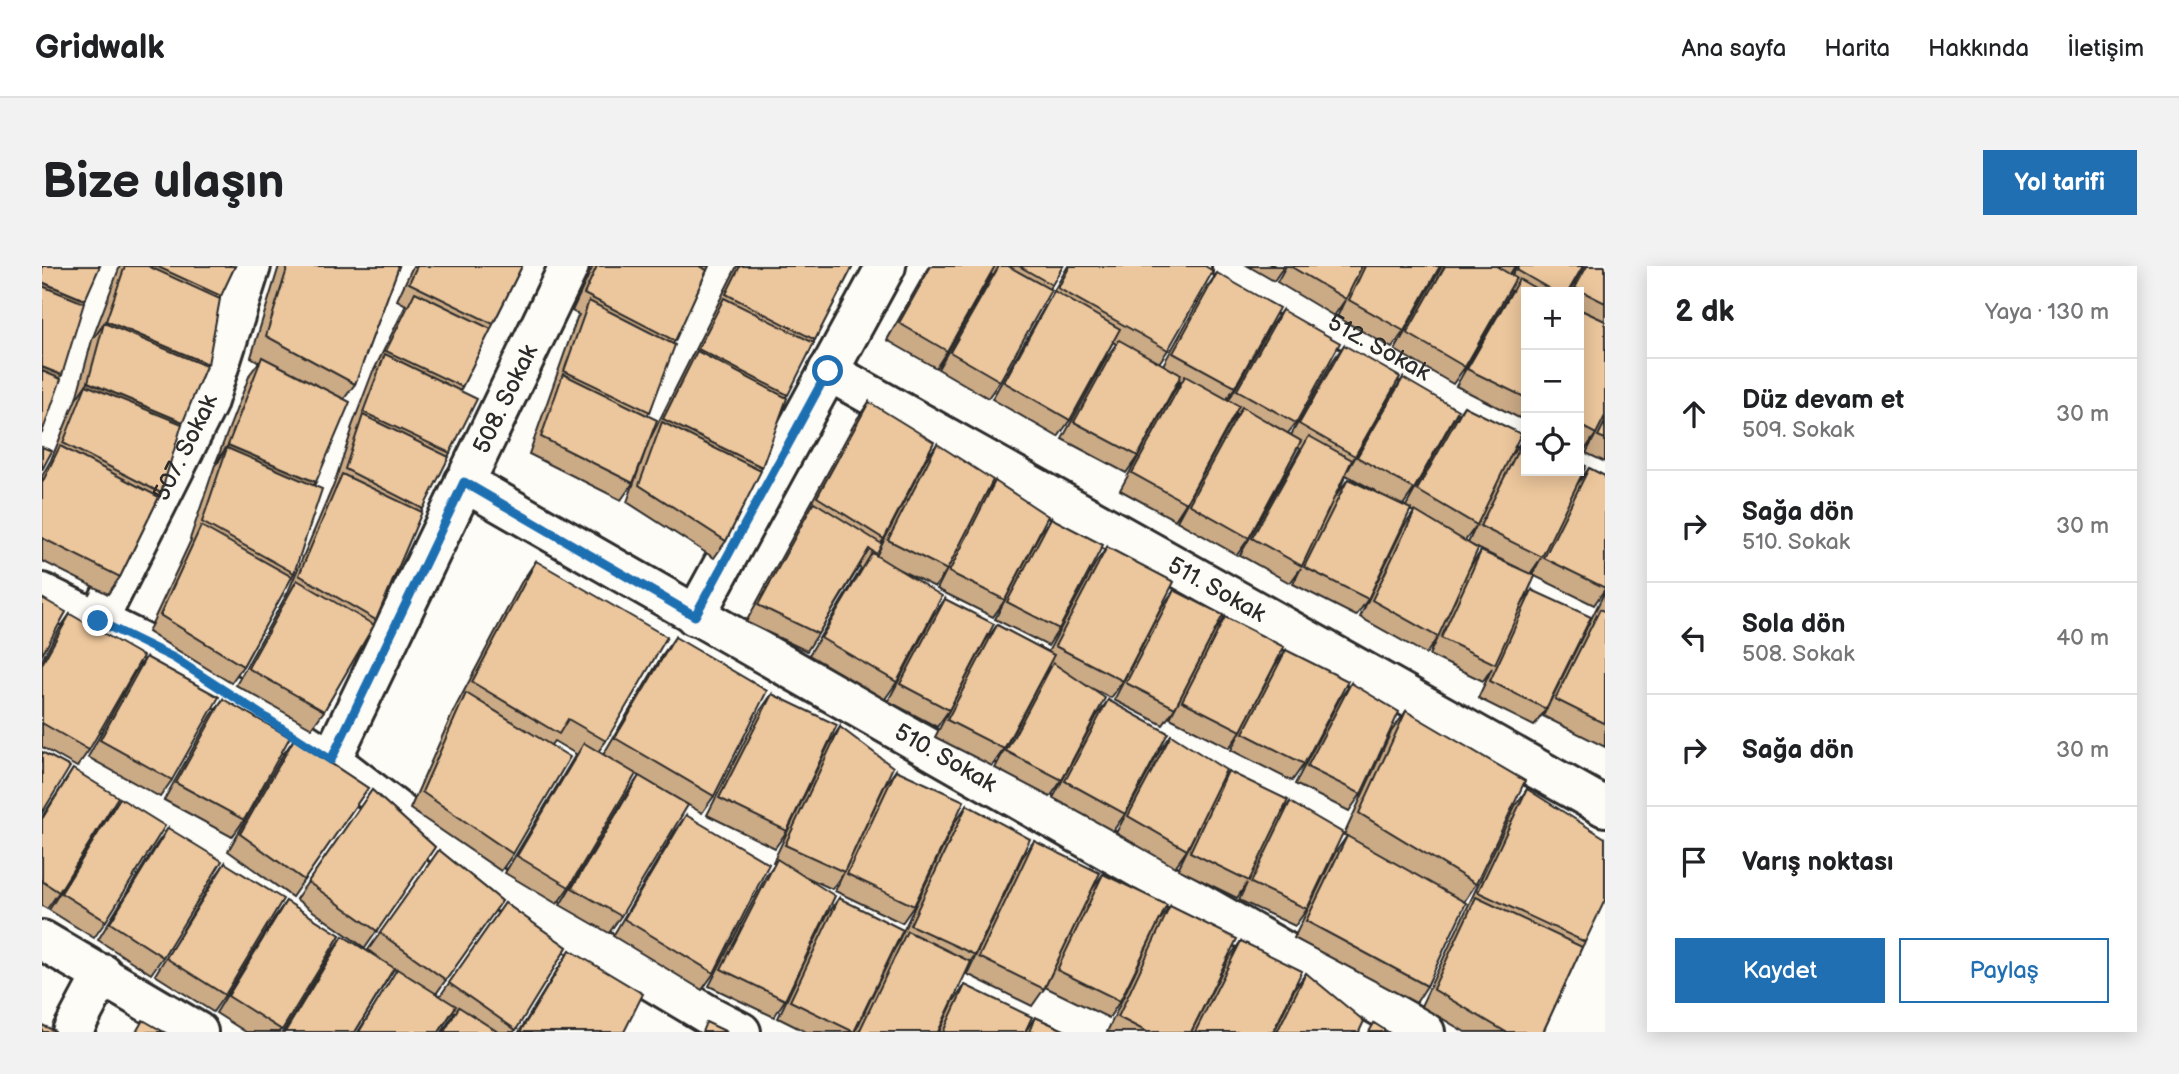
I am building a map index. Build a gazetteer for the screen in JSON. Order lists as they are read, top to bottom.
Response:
{
  "streets": {
    "street": [
      "512. Sokak",
      "508. Sokak",
      "507. Sokak",
      "511. Sokak",
      "510. Sokak"
    ]
  },
  "crossings": [
    ["508. Sokak", "510. Sokak"]
  ],
  "page": {
    "header": "Gridwalk",
    "nav": [
      "Ana sayfa",
      "Harita",
      "Hakkında",
      "İletişim"
    ],
    "buttons": [
      "Yol tarifi",
      ["Kaydet", "Paylaş"]
    ],
    "title": "Bize ulaşın",
    "heading": ["2 dk", "Yaya · 130 m"],
    "map_buttons": ["+", "−"],
    "list": [
      ["Düz devam et", "509. Sokak", "30 m"],
      ["Sağa dön", "510. Sokak", "30 m"],
      ["Sola dön", "508. Sokak", "40 m"],
      ["Sağa dön", "30 m"],
      "Varış noktası"
    ]
  }
}
